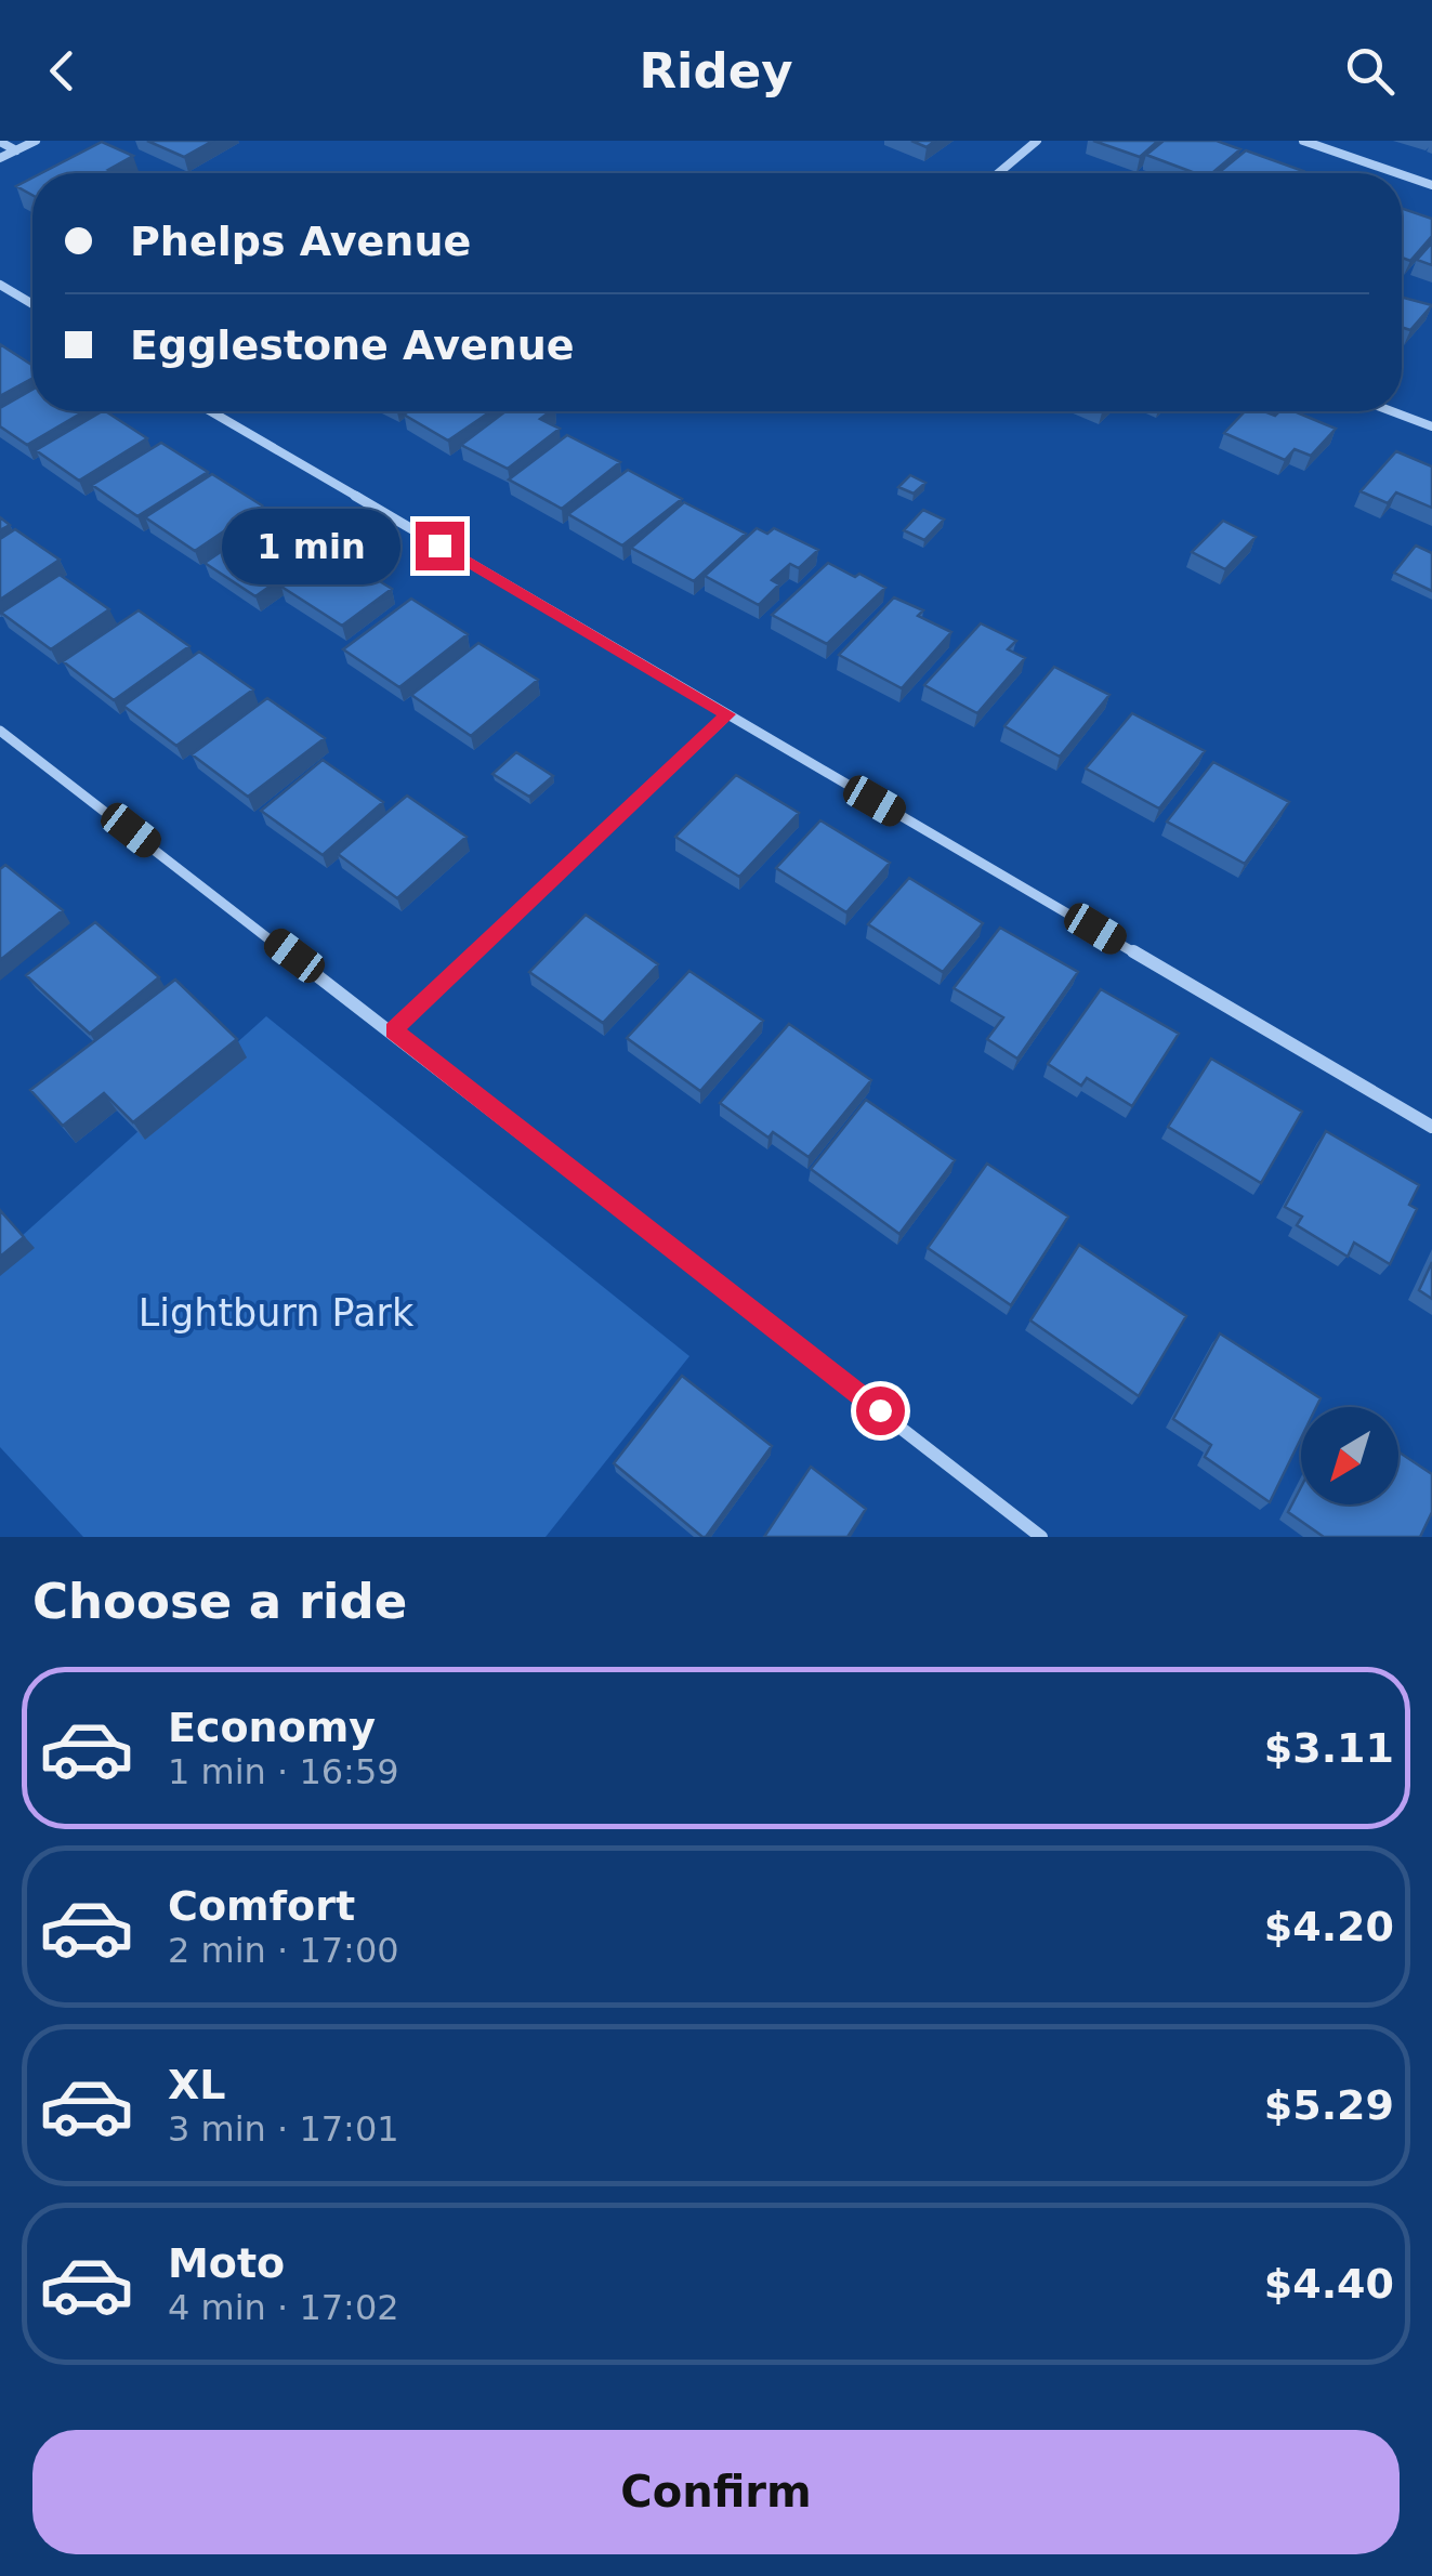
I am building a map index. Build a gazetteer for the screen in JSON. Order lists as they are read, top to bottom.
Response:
{
  "parks": ["Lightburn Park"],
  "north": "bottom left",
  "page": {
    "header": "Ridey",
    "banner": ["Phelps Avenue", "Egglestone Avenue"],
    "bubble": "1 min",
    "heading": "Choose a ride",
    "list": [
      {
        "name": "Economy",
        "note": "1 min · 16:59",
        "value": "$3.11"
      },
      {
        "name": "Comfort",
        "note": "2 min · 17:00",
        "value": "$4.20"
      },
      {
        "name": "XL",
        "note": "3 min · 17:01",
        "value": "$5.29"
      },
      {
        "name": "Moto",
        "note": "4 min · 17:02",
        "value": "$4.40"
      }
    ],
    "buttons": "Confirm"
  }
}
